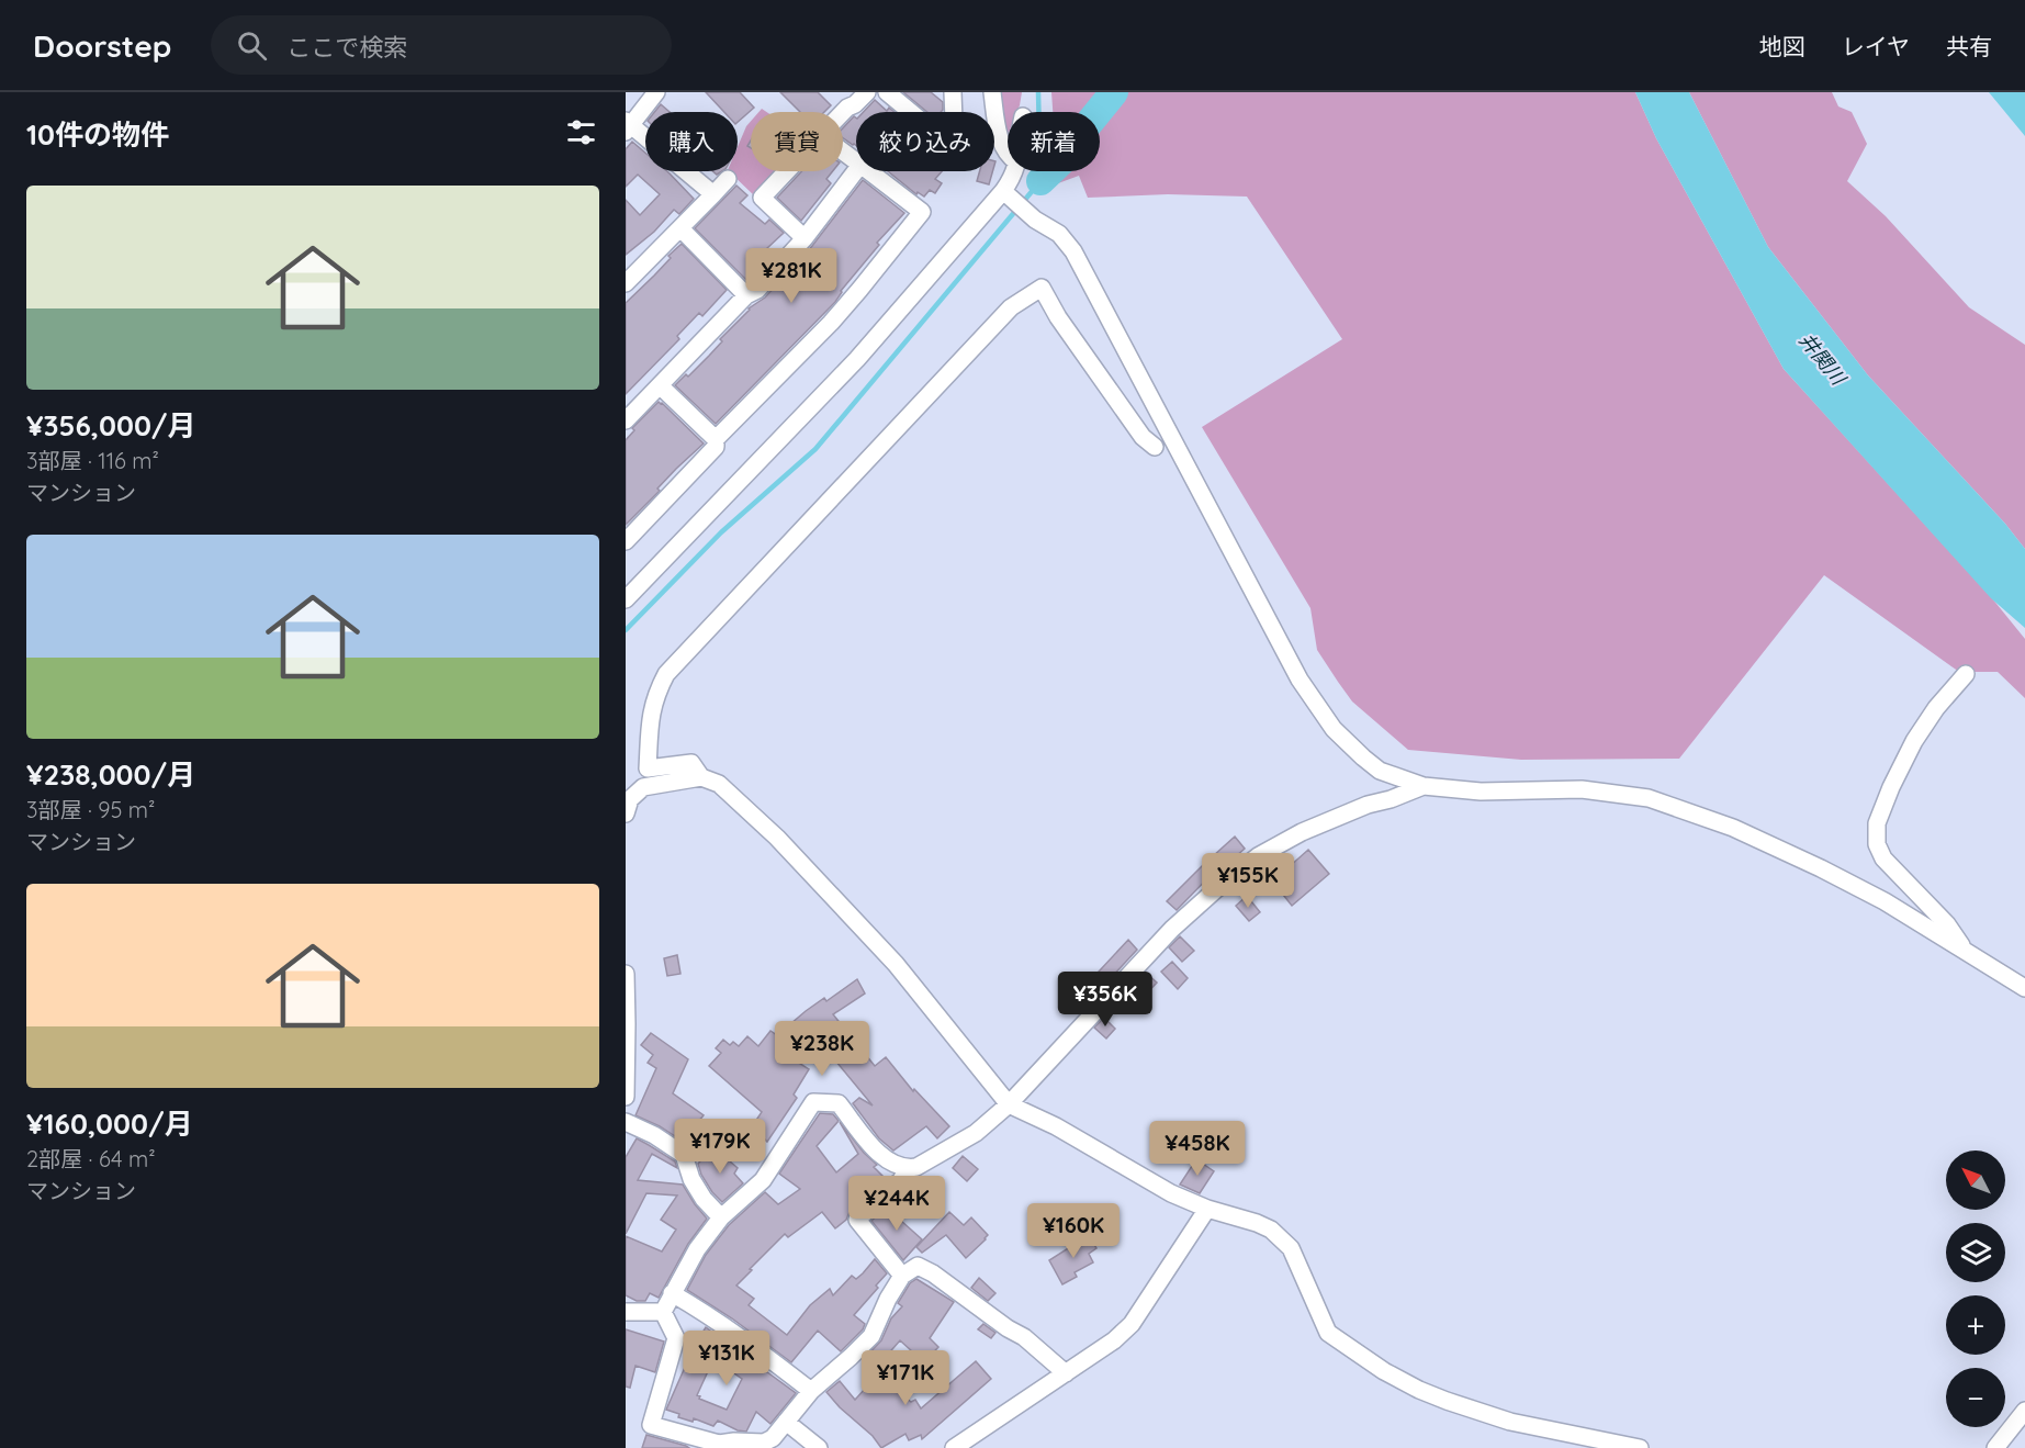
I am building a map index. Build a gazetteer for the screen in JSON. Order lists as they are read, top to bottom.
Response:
{
  "water": ["井関川"],
  "north": "top left",
  "page": {
    "header": "Doorstep",
    "search": "ここで検索",
    "nav": ["地図", "レイヤ", "共有"],
    "heading": "10件の物件",
    "chip": [
      "購入",
      "賃貸",
      "絞り込み",
      "新着"
    ],
    "list": [
      {
        "name": "¥356,000/月",
        "note": "3部屋 · 116 m² · マンション"
      },
      {
        "name": "¥238,000/月",
        "note": "3部屋 · 95 m² · マンション"
      },
      {
        "name": "¥160,000/月",
        "note": "2部屋 · 64 m² · マンション"
      }
    ],
    "price": [
      "¥281K",
      "¥155K",
      "¥356K",
      "¥238K",
      "¥179K",
      "¥458K",
      "¥244K",
      "¥160K",
      "¥131K",
      "¥171K"
    ],
    "map_buttons": ["+", "−"]
  }
}
